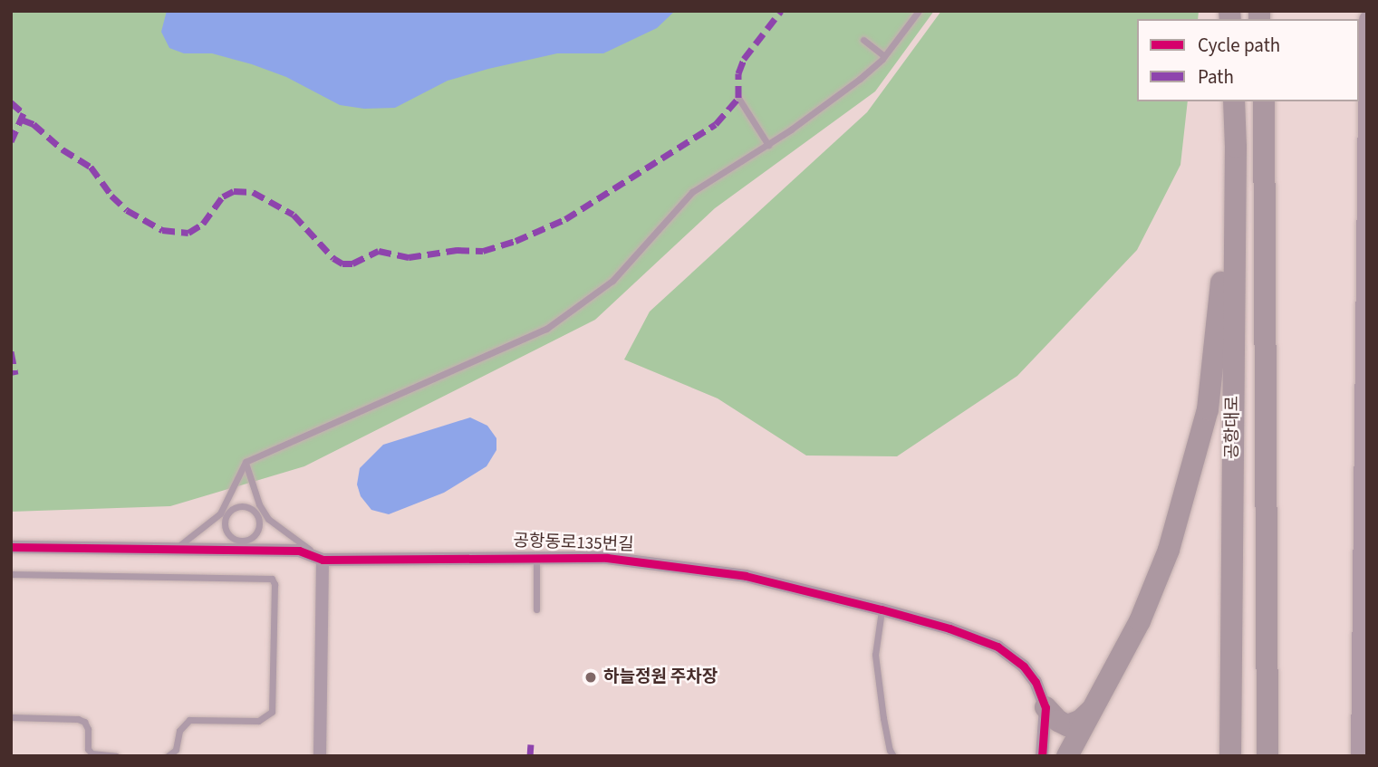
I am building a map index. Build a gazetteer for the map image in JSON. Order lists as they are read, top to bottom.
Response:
{
  "streets": {
    "highway": ["공항대로"],
    "street": ["공항동로135번길"]
  },
  "places": ["하늘정원 주차장"],
  "legend": ["Cycle path", "Path"]
}
